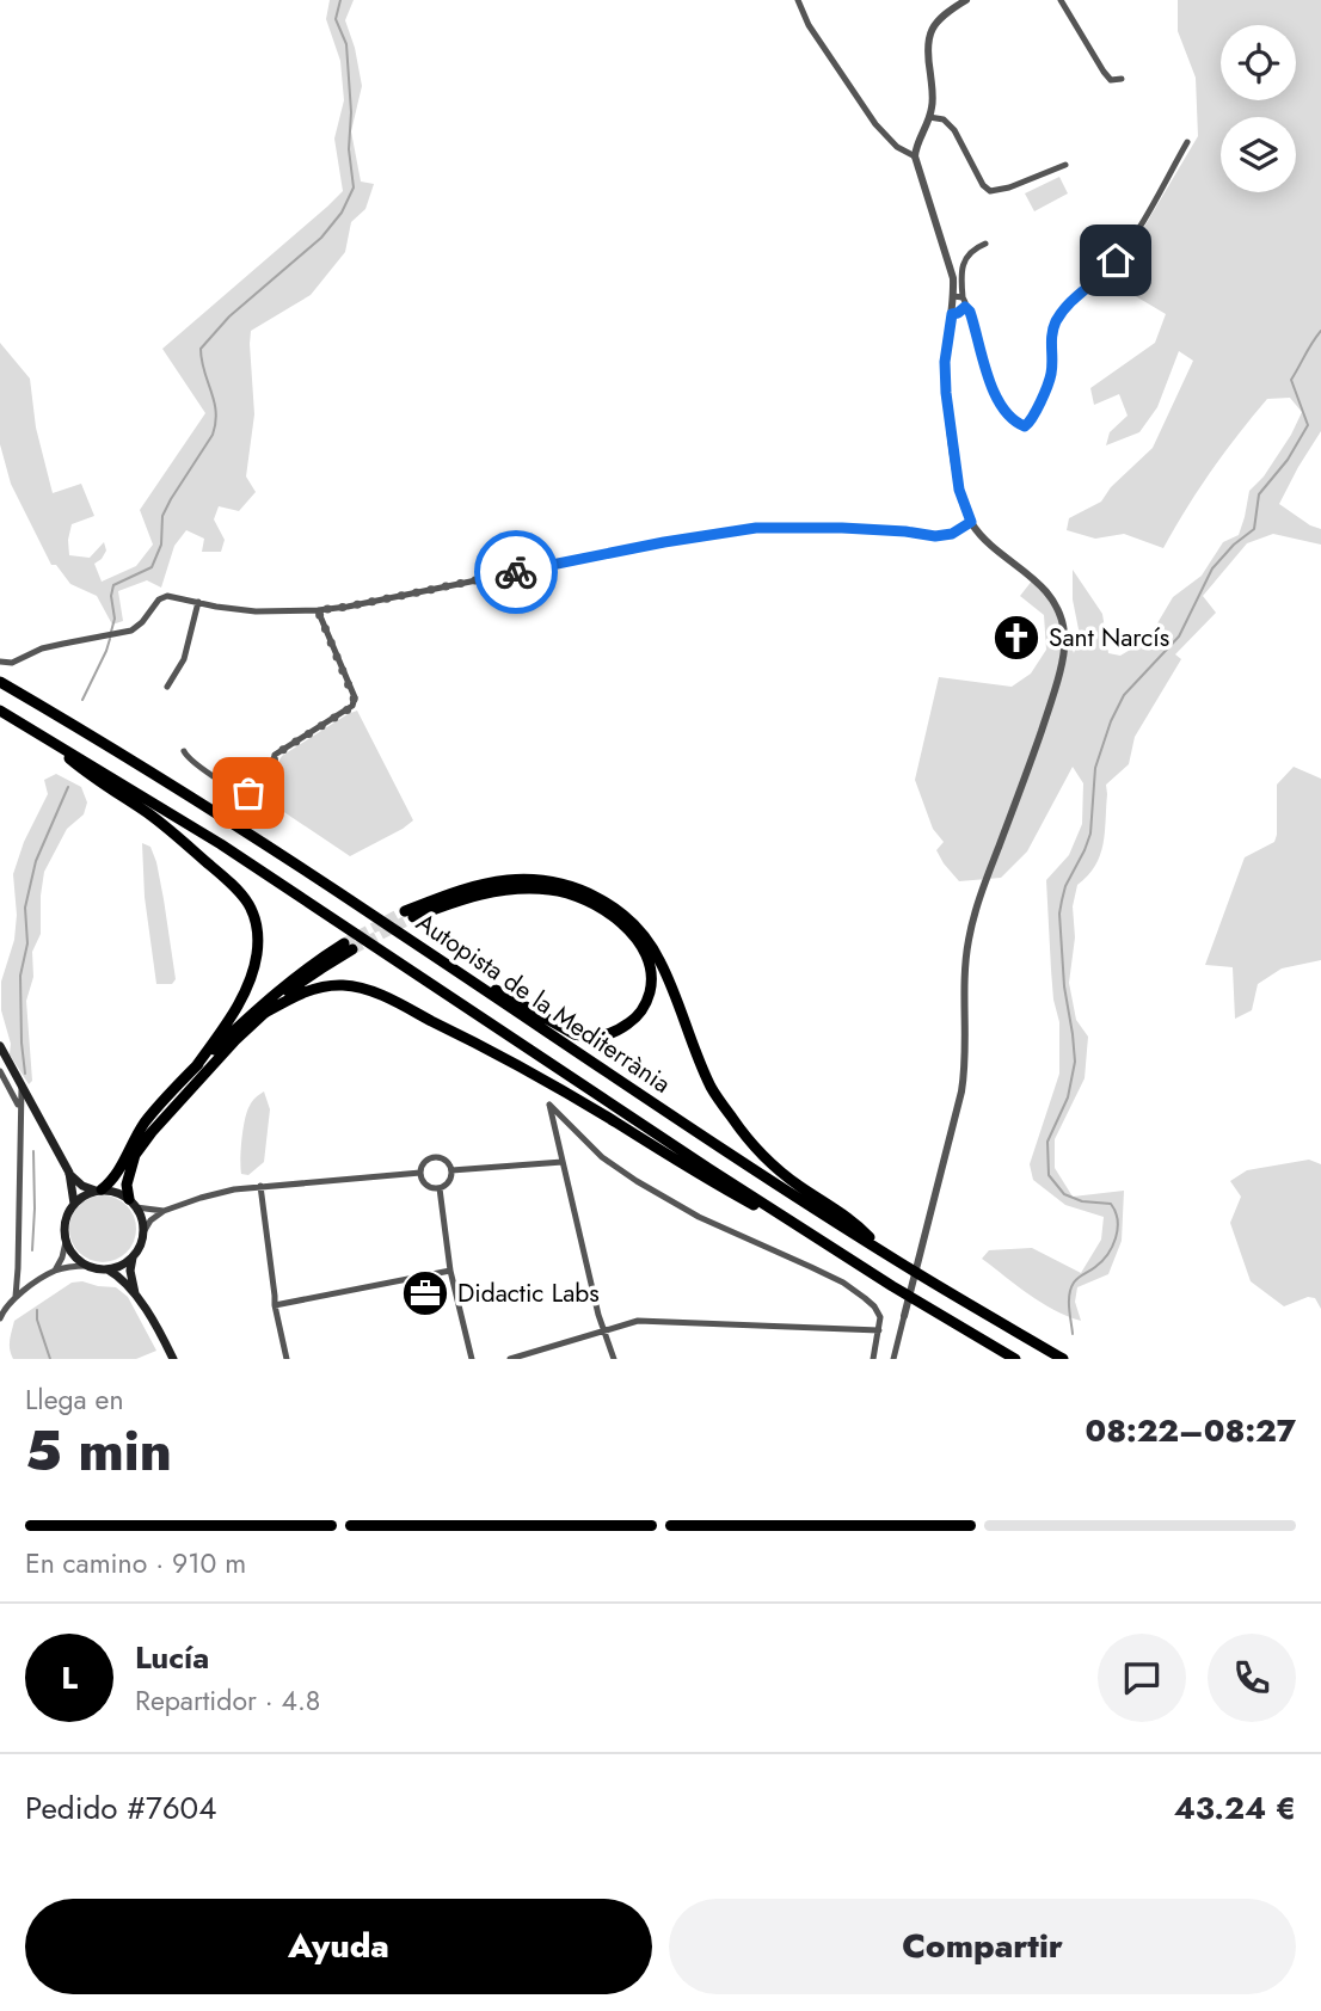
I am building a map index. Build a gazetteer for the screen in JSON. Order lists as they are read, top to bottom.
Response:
{
  "streets": {
    "highway": ["Autopista de la Mediterrània"]
  },
  "places": {
    "church": ["Sant Narcís"],
    "office": ["Didactic Labs"]
  },
  "page": {
    "heading": ["5 min", "Llega en", "08:22–08:27"],
    "panel": [
      "Lucía",
      "Repartidor · 4.8",
      "Pedido #7604",
      "43.24 €"
    ],
    "bar": "En camino · 910 m",
    "round": "L",
    "buttons": ["Ayuda", "Compartir"]
  }
}
